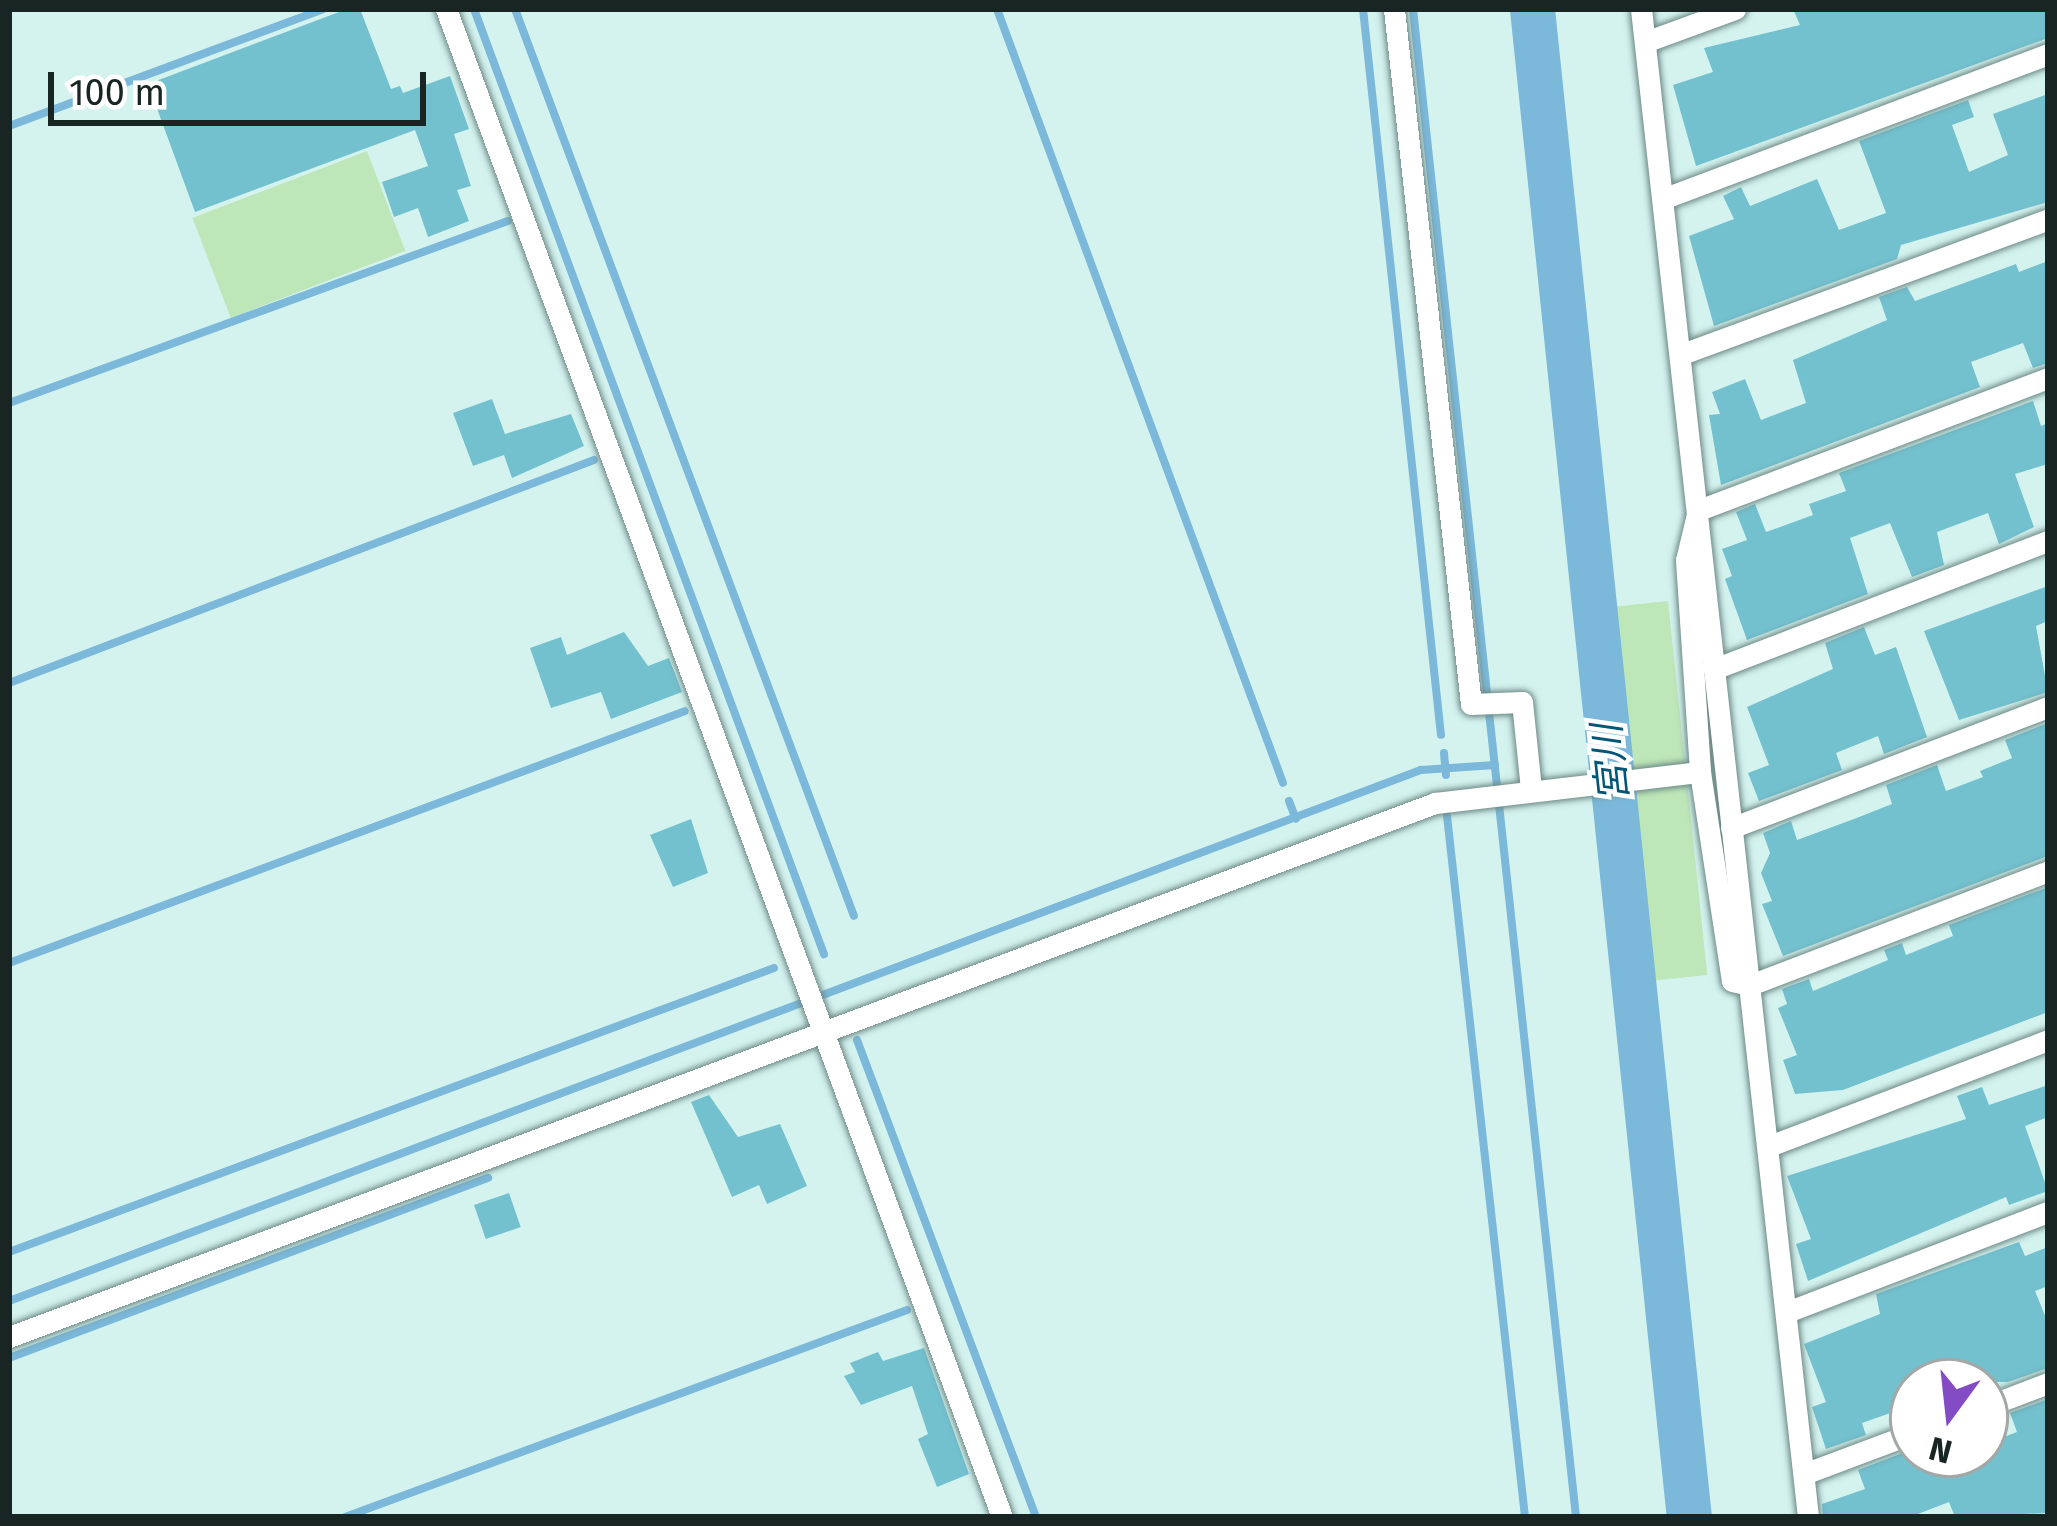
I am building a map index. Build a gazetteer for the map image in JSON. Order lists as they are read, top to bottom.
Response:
{
  "water": ["宮川"],
  "scale_bar": "100 m",
  "north": "bottom"
}
